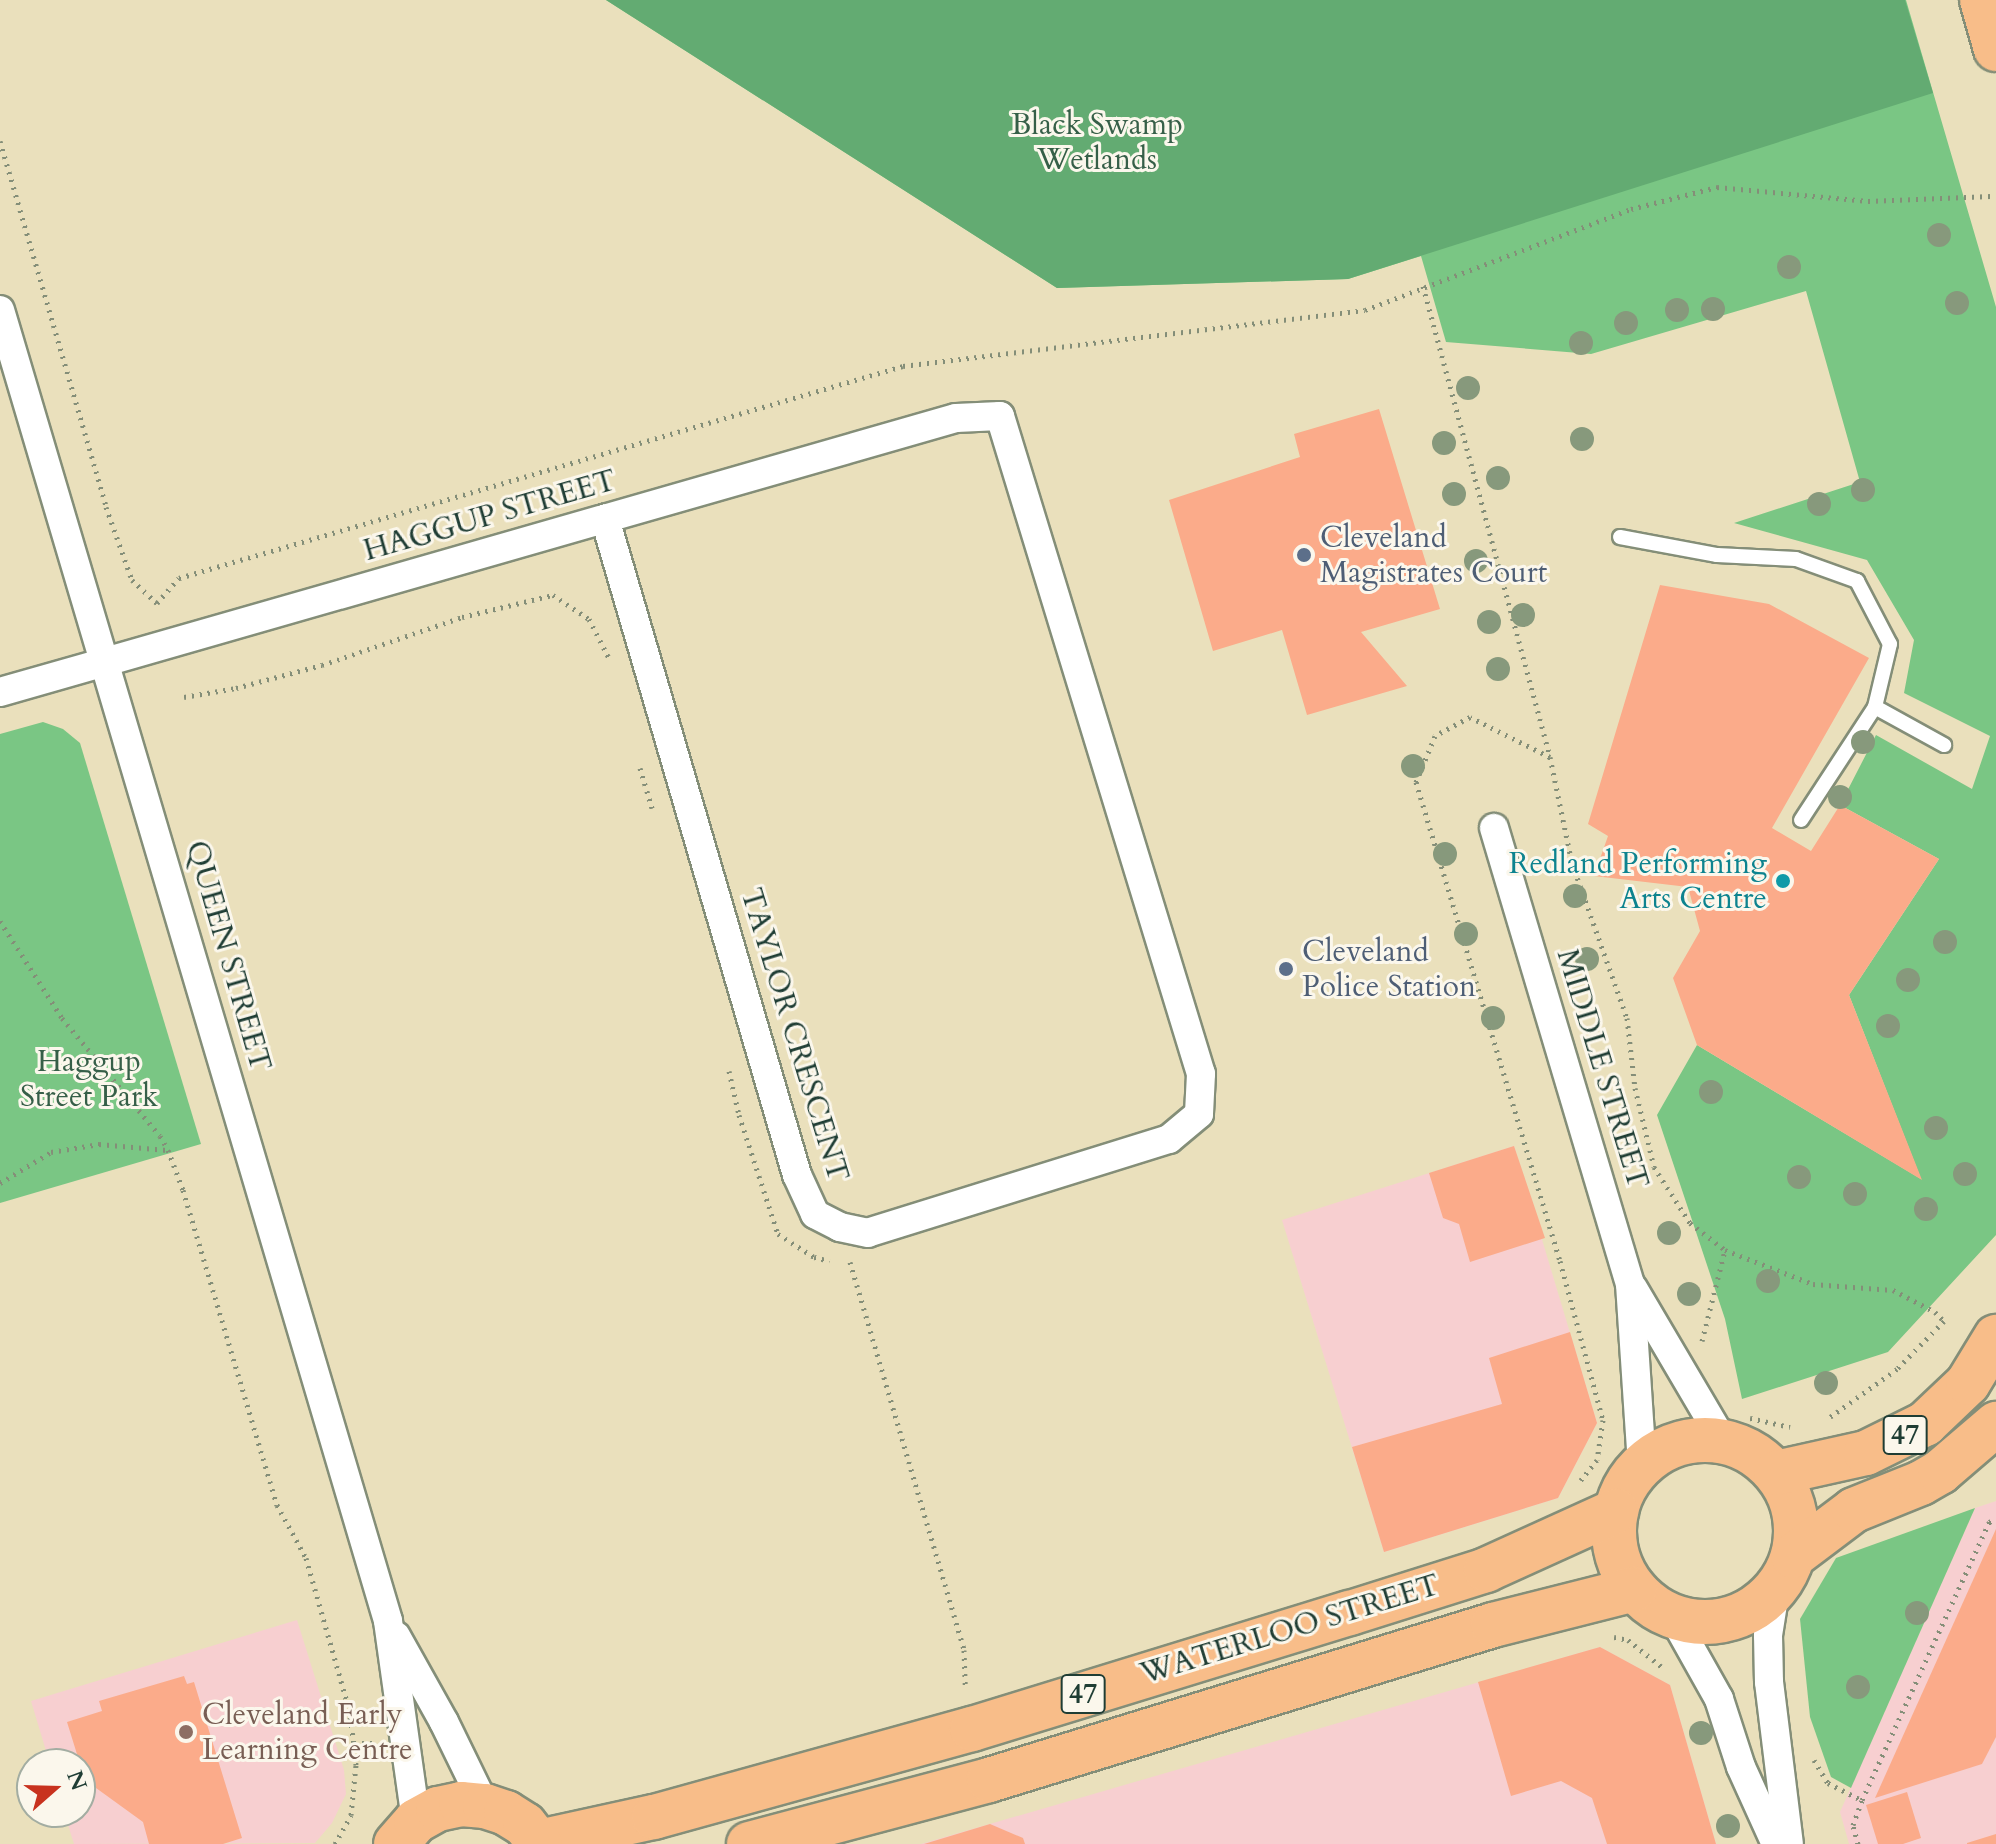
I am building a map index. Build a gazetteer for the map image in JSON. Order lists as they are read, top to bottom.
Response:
{
  "streets": {
    "highway": ["47", "WATERLOO STREET"],
    "street": [
      "HAGGUP STREET",
      "QUEEN STREET",
      "TAYLOR CRESCENT",
      "MIDDLE STREET"
    ]
  },
  "crossings": [
    ["HAGGUP STREET", "QUEEN STREET"],
    ["HAGGUP STREET", "TAYLOR CRESCENT"],
    ["QUEEN STREET", "47"],
    ["MIDDLE STREET", "47"],
    ["MIDDLE STREET", "WATERLOO STREET"],
    ["47", "WATERLOO STREET"]
  ],
  "parks": ["Black Swamp Wetlands", "Haggup Street Park"],
  "places": [
    "Cleveland Magistrates Court",
    "Redland Performing Arts Centre",
    "Cleveland Police Station",
    "Cleveland Early Learning Centre"
  ],
  "north": "right"
}
